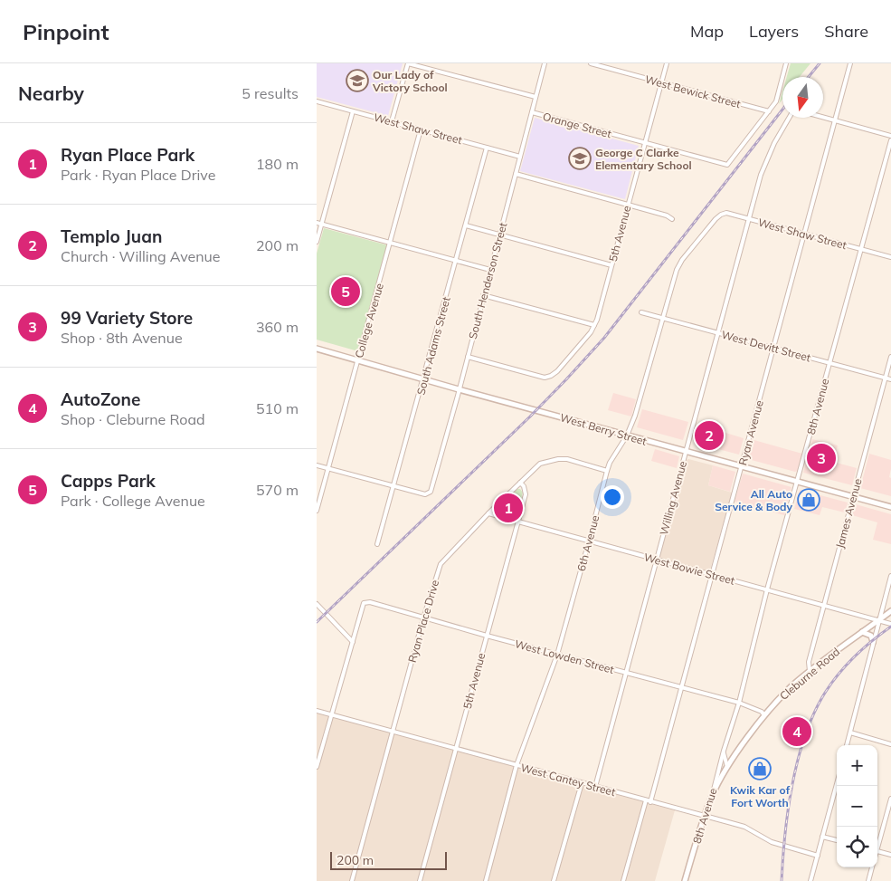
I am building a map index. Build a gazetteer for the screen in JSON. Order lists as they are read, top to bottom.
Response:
{
  "streets": {
    "main road": ["8th Avenue", "West Berry Street", "Cleburne Road"],
    "street": [
      "West Bewick Street",
      "Orange Street",
      "West Shaw Street",
      "5th Avenue",
      "South Henderson Street",
      "College Avenue",
      "South Adams Street",
      "West Devitt Street",
      "Ryan Avenue",
      "Willing Avenue",
      "James Avenue",
      "6th Avenue",
      "West Bowie Street",
      "Ryan Place Drive",
      "West Lowden Street",
      "West Cantey Street"
    ]
  },
  "crossings": [
    ["West Bewick Street", "Orange Street"],
    ["West Bewick Street", "5th Avenue"],
    ["Orange Street", "5th Avenue"],
    ["Orange Street", "South Henderson Street"],
    ["West Shaw Street", "South Henderson Street"],
    ["West Shaw Street", "College Avenue"],
    ["West Shaw Street", "South Adams Street"],
    ["West Shaw Street", "8th Avenue"],
    ["West Shaw Street", "Ryan Avenue"],
    ["West Shaw Street", "Willing Avenue"],
    ["West Shaw Street", "6th Avenue"],
    ["5th Avenue", "South Henderson Street"],
    ["5th Avenue", "West Bowie Street"],
    ["5th Avenue", "Ryan Place Drive"],
    ["5th Avenue", "West Lowden Street"],
    ["5th Avenue", "West Cantey Street"],
    ["South Henderson Street", "South Adams Street"],
    ["South Henderson Street", "West Berry Street"],
    ["College Avenue", "West Berry Street"],
    ["South Adams Street", "West Berry Street"],
    ["West Devitt Street", "8th Avenue"],
    ["West Devitt Street", "Ryan Avenue"],
    ["West Devitt Street", "Willing Avenue"],
    ["West Devitt Street", "James Avenue"],
    ["West Devitt Street", "6th Avenue"],
    ["8th Avenue", "West Berry Street"],
    ["8th Avenue", "West Bowie Street"],
    ["8th Avenue", "West Lowden Street"],
    ["8th Avenue", "Cleburne Road"],
    ["8th Avenue", "West Cantey Street"],
    ["West Berry Street", "Ryan Avenue"],
    ["West Berry Street", "Willing Avenue"],
    ["West Berry Street", "James Avenue"],
    ["West Berry Street", "6th Avenue"],
    ["Ryan Avenue", "West Bowie Street"],
    ["Ryan Avenue", "West Lowden Street"],
    ["Ryan Avenue", "West Cantey Street"],
    ["Willing Avenue", "West Bowie Street"],
    ["Willing Avenue", "West Lowden Street"],
    ["Willing Avenue", "West Cantey Street"],
    ["James Avenue", "West Bowie Street"],
    ["James Avenue", "Cleburne Road"],
    ["6th Avenue", "West Bowie Street"],
    ["6th Avenue", "Ryan Place Drive"],
    ["6th Avenue", "West Lowden Street"],
    ["6th Avenue", "West Cantey Street"],
    ["West Bowie Street", "Ryan Place Drive"],
    ["West Bowie Street", "Cleburne Road"],
    ["Ryan Place Drive", "West Lowden Street"],
    ["Ryan Place Drive", "West Cantey Street"],
    ["West Lowden Street", "Cleburne Road"]
  ],
  "places": {
    "school or university": ["Our Lady of Victory School", "George C Clarke Elementary School"],
    "shop": ["All Auto Service & Body", "Kwik Kar of Fort Worth"]
  },
  "scale_bar": "200 m",
  "north": "bottom",
  "page": {
    "header": "Pinpoint",
    "nav": ["Map", "Layers", "Share"],
    "heading": ["Nearby", "5 results"],
    "list": [
      {
        "mark": "1",
        "name": "Ryan Place Park",
        "note": "Park · Ryan Place Drive",
        "value": "180 m"
      },
      {
        "mark": "2",
        "name": "Templo Juan",
        "note": "Church · Willing Avenue",
        "value": "200 m"
      },
      {
        "mark": "3",
        "name": "99 Variety Store",
        "note": "Shop · 8th Avenue",
        "value": "360 m"
      },
      {
        "mark": "4",
        "name": "AutoZone",
        "note": "Shop · Cleburne Road",
        "value": "510 m"
      },
      {
        "mark": "5",
        "name": "Capps Park",
        "note": "Park · College Avenue",
        "value": "570 m"
      }
    ],
    "pins": [
      "5",
      "2",
      "3",
      "1",
      "4"
    ],
    "map_buttons": ["+", "−"],
    "scale": "200 m"
  }
}
